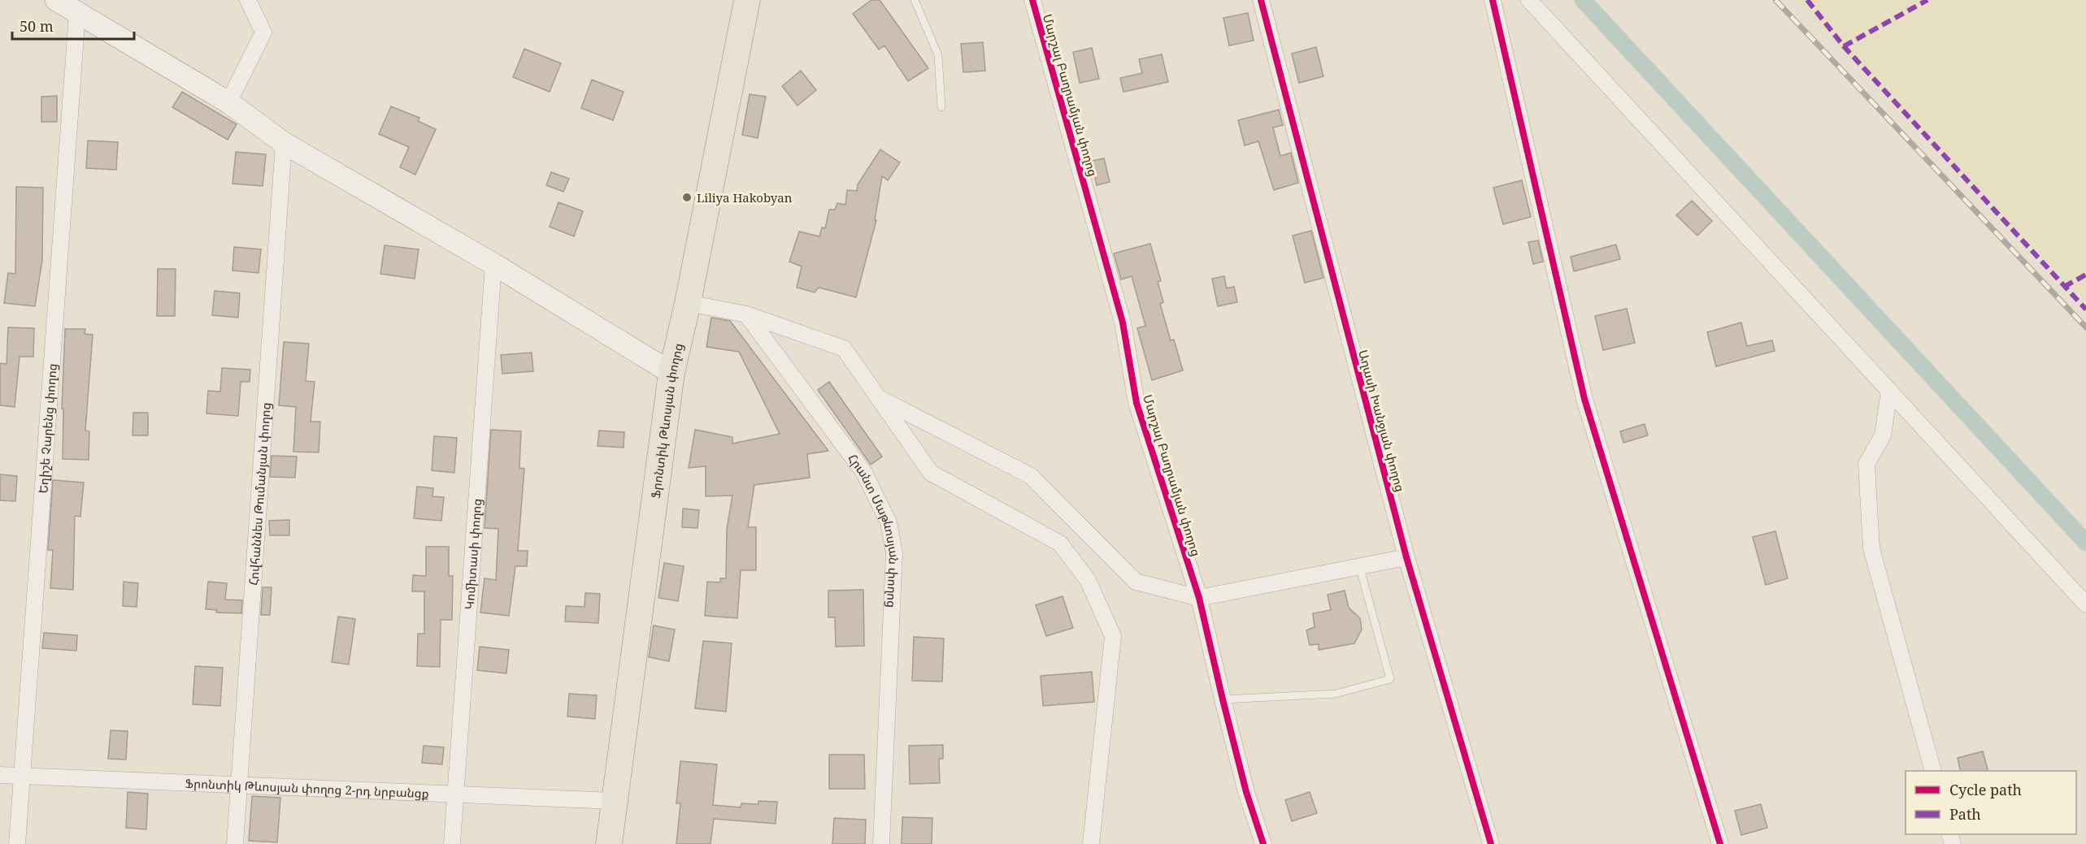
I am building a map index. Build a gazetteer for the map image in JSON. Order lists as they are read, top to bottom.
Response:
{
  "streets": {
    "main road": ["Ֆրոնտիկ Թևոսյան փողոց"],
    "street": [
      "Մարշալ Բաղրամյան փողոց",
      "Աղասի Խանջյան փողոց",
      "Եղիշե Չարենց փողոց",
      "Հովհաննես Թումանյան փողոց",
      "Հրանտ Մաթևոսյան փողոց",
      "Կոմիտասի փողոց",
      "Ֆրոնտիկ Թևոսյան փողոց 2-րդ նրբանցք"
    ]
  },
  "crossings": [
    ["Ֆրոնտիկ Թևոսյան փողոց", "Ֆրոնտիկ Թևոսյան փողոց 2-րդ նրբանցք"],
    ["Եղիշե Չարենց փողոց", "Ֆրոնտիկ Թևոսյան փողոց 2-րդ նրբանցք"],
    ["Հովհաննես Թումանյան փողոց", "Ֆրոնտիկ Թևոսյան փողոց 2-րդ նրբանցք"],
    ["Կոմիտասի փողոց", "Ֆրոնտիկ Թևոսյան փողոց 2-րդ նրբանցք"]
  ],
  "places": ["Liliya Hakobyan"],
  "legend": ["Cycle path", "Path"],
  "scale_bar": "50 m"
}
